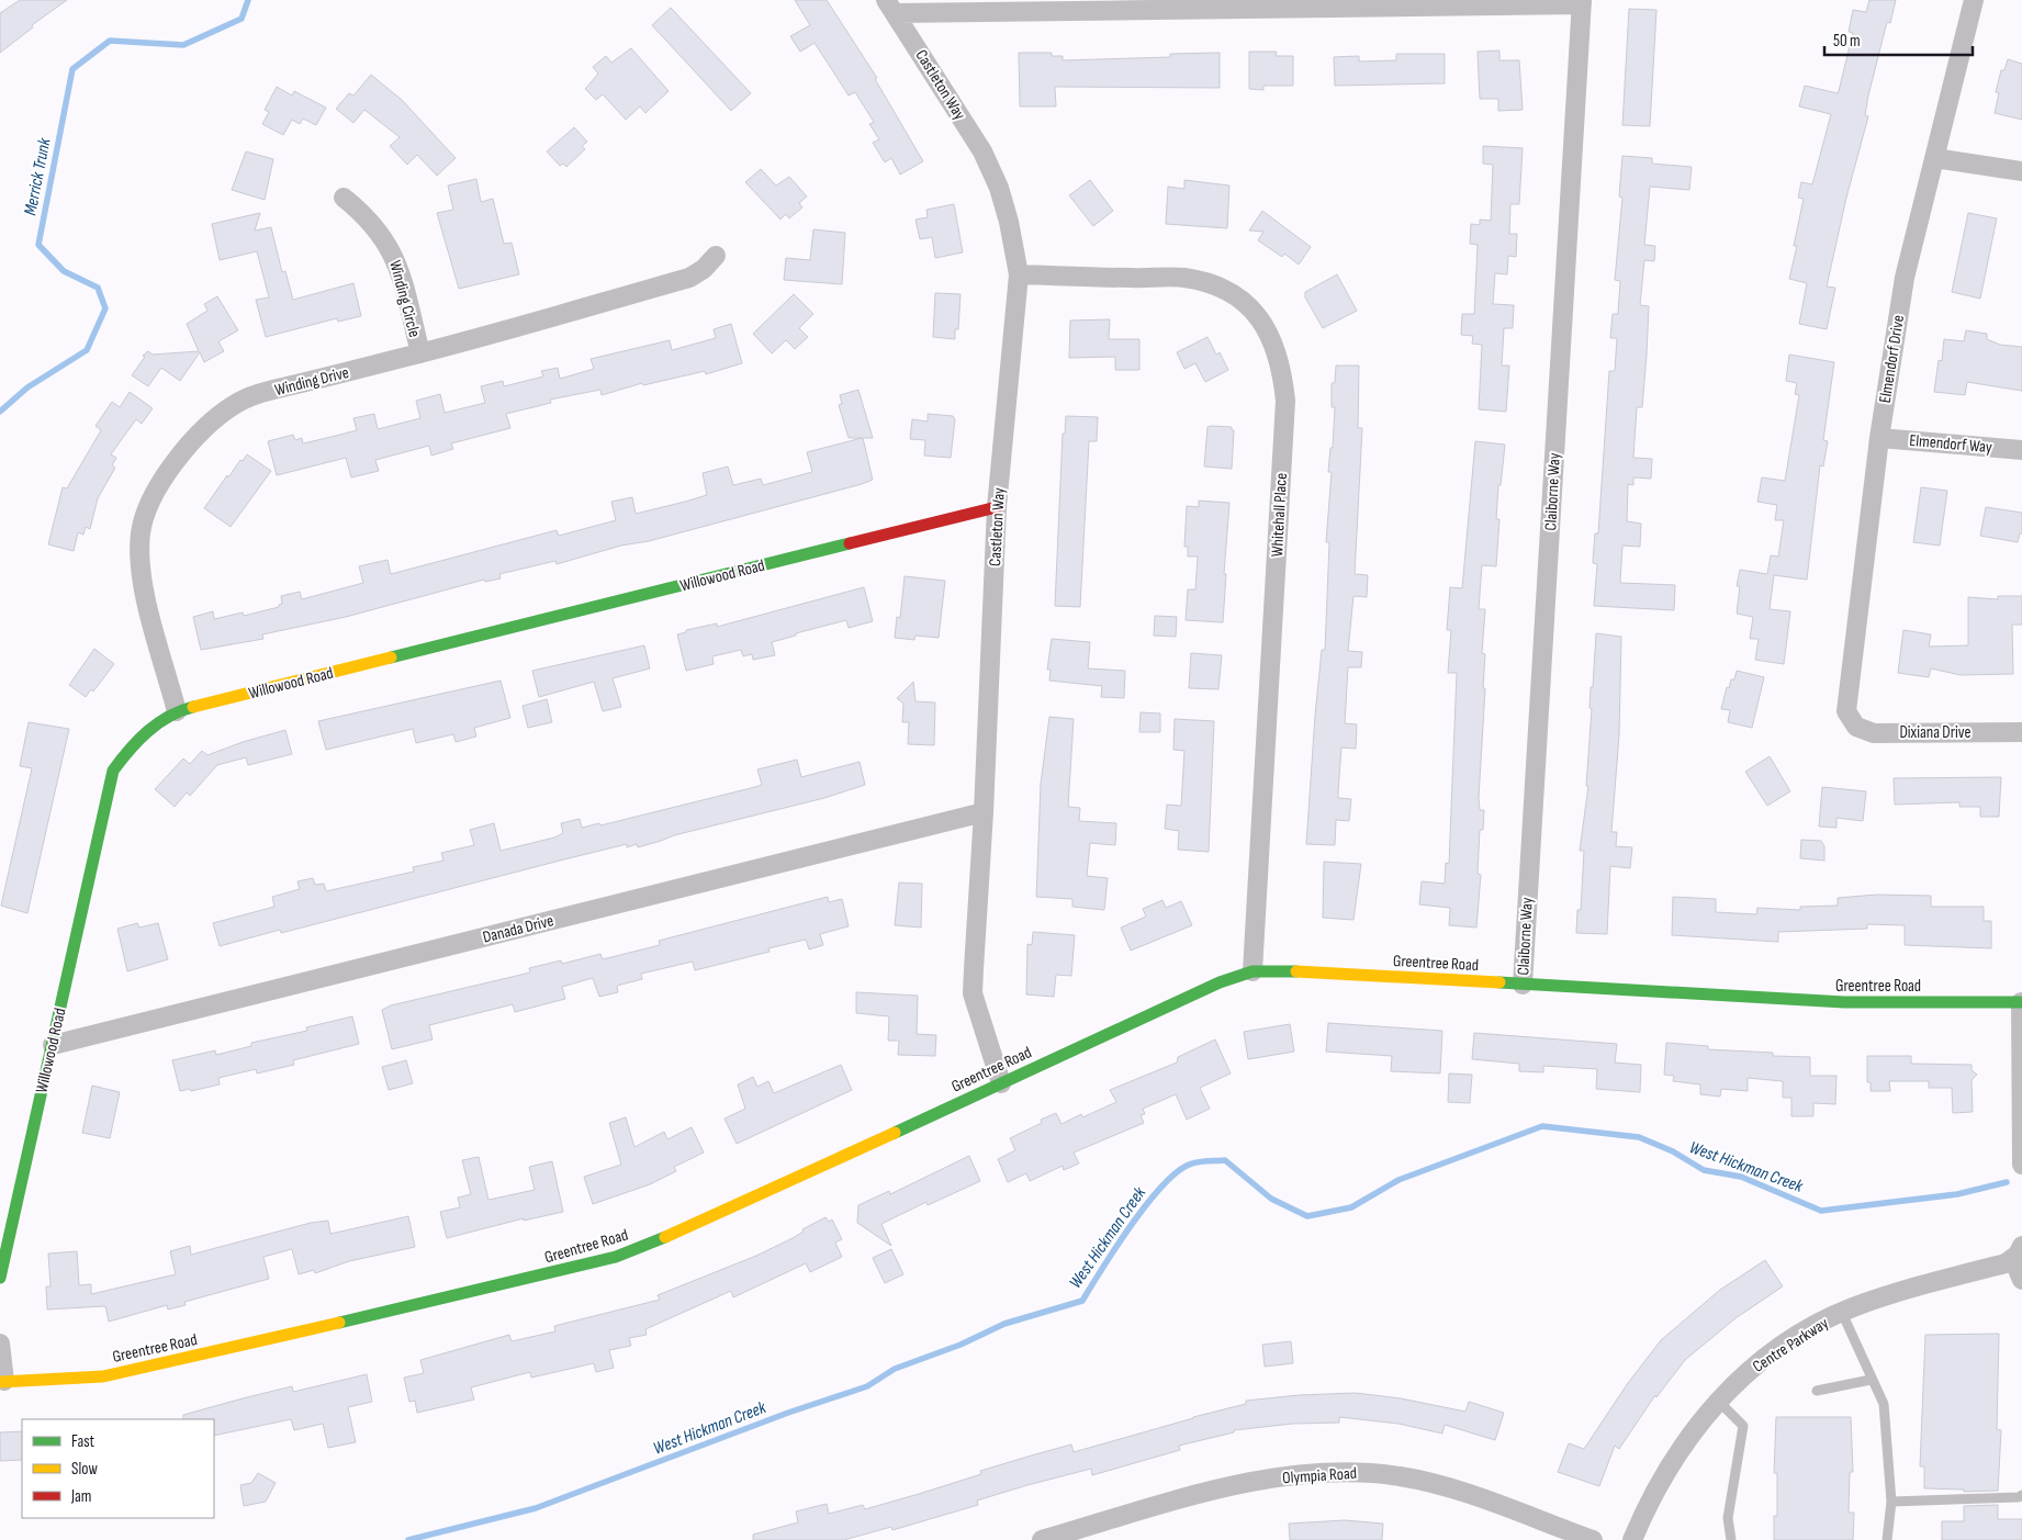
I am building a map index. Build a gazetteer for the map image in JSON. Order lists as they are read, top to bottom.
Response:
{
  "streets": {
    "street": [
      "Castleton Way",
      "Winding Circle",
      "Elmendorf Drive",
      "Winding Drive",
      "Elmendorf Way",
      "Claiborne Way",
      "Whitehall Place",
      "Willowood Road",
      "Dixiana Drive",
      "Danada Drive",
      "Greentree Road",
      "Centre Parkway",
      "Olympia Road"
    ]
  },
  "crossings": [
    ["Castleton Way", "Whitehall Place"],
    ["Castleton Way", "Willowood Road"],
    ["Castleton Way", "Danada Drive"],
    ["Castleton Way", "Greentree Road"],
    ["Winding Circle", "Winding Drive"],
    ["Elmendorf Drive", "Elmendorf Way"],
    ["Elmendorf Drive", "Dixiana Drive"],
    ["Winding Drive", "Willowood Road"],
    ["Claiborne Way", "Greentree Road"],
    ["Whitehall Place", "Greentree Road"],
    ["Willowood Road", "Danada Drive"]
  ],
  "water": ["Merrick Trunk", "West Hickman Creek"],
  "legend": ["Fast", "Slow", "Jam"],
  "scale_bar": "50 m"
}
